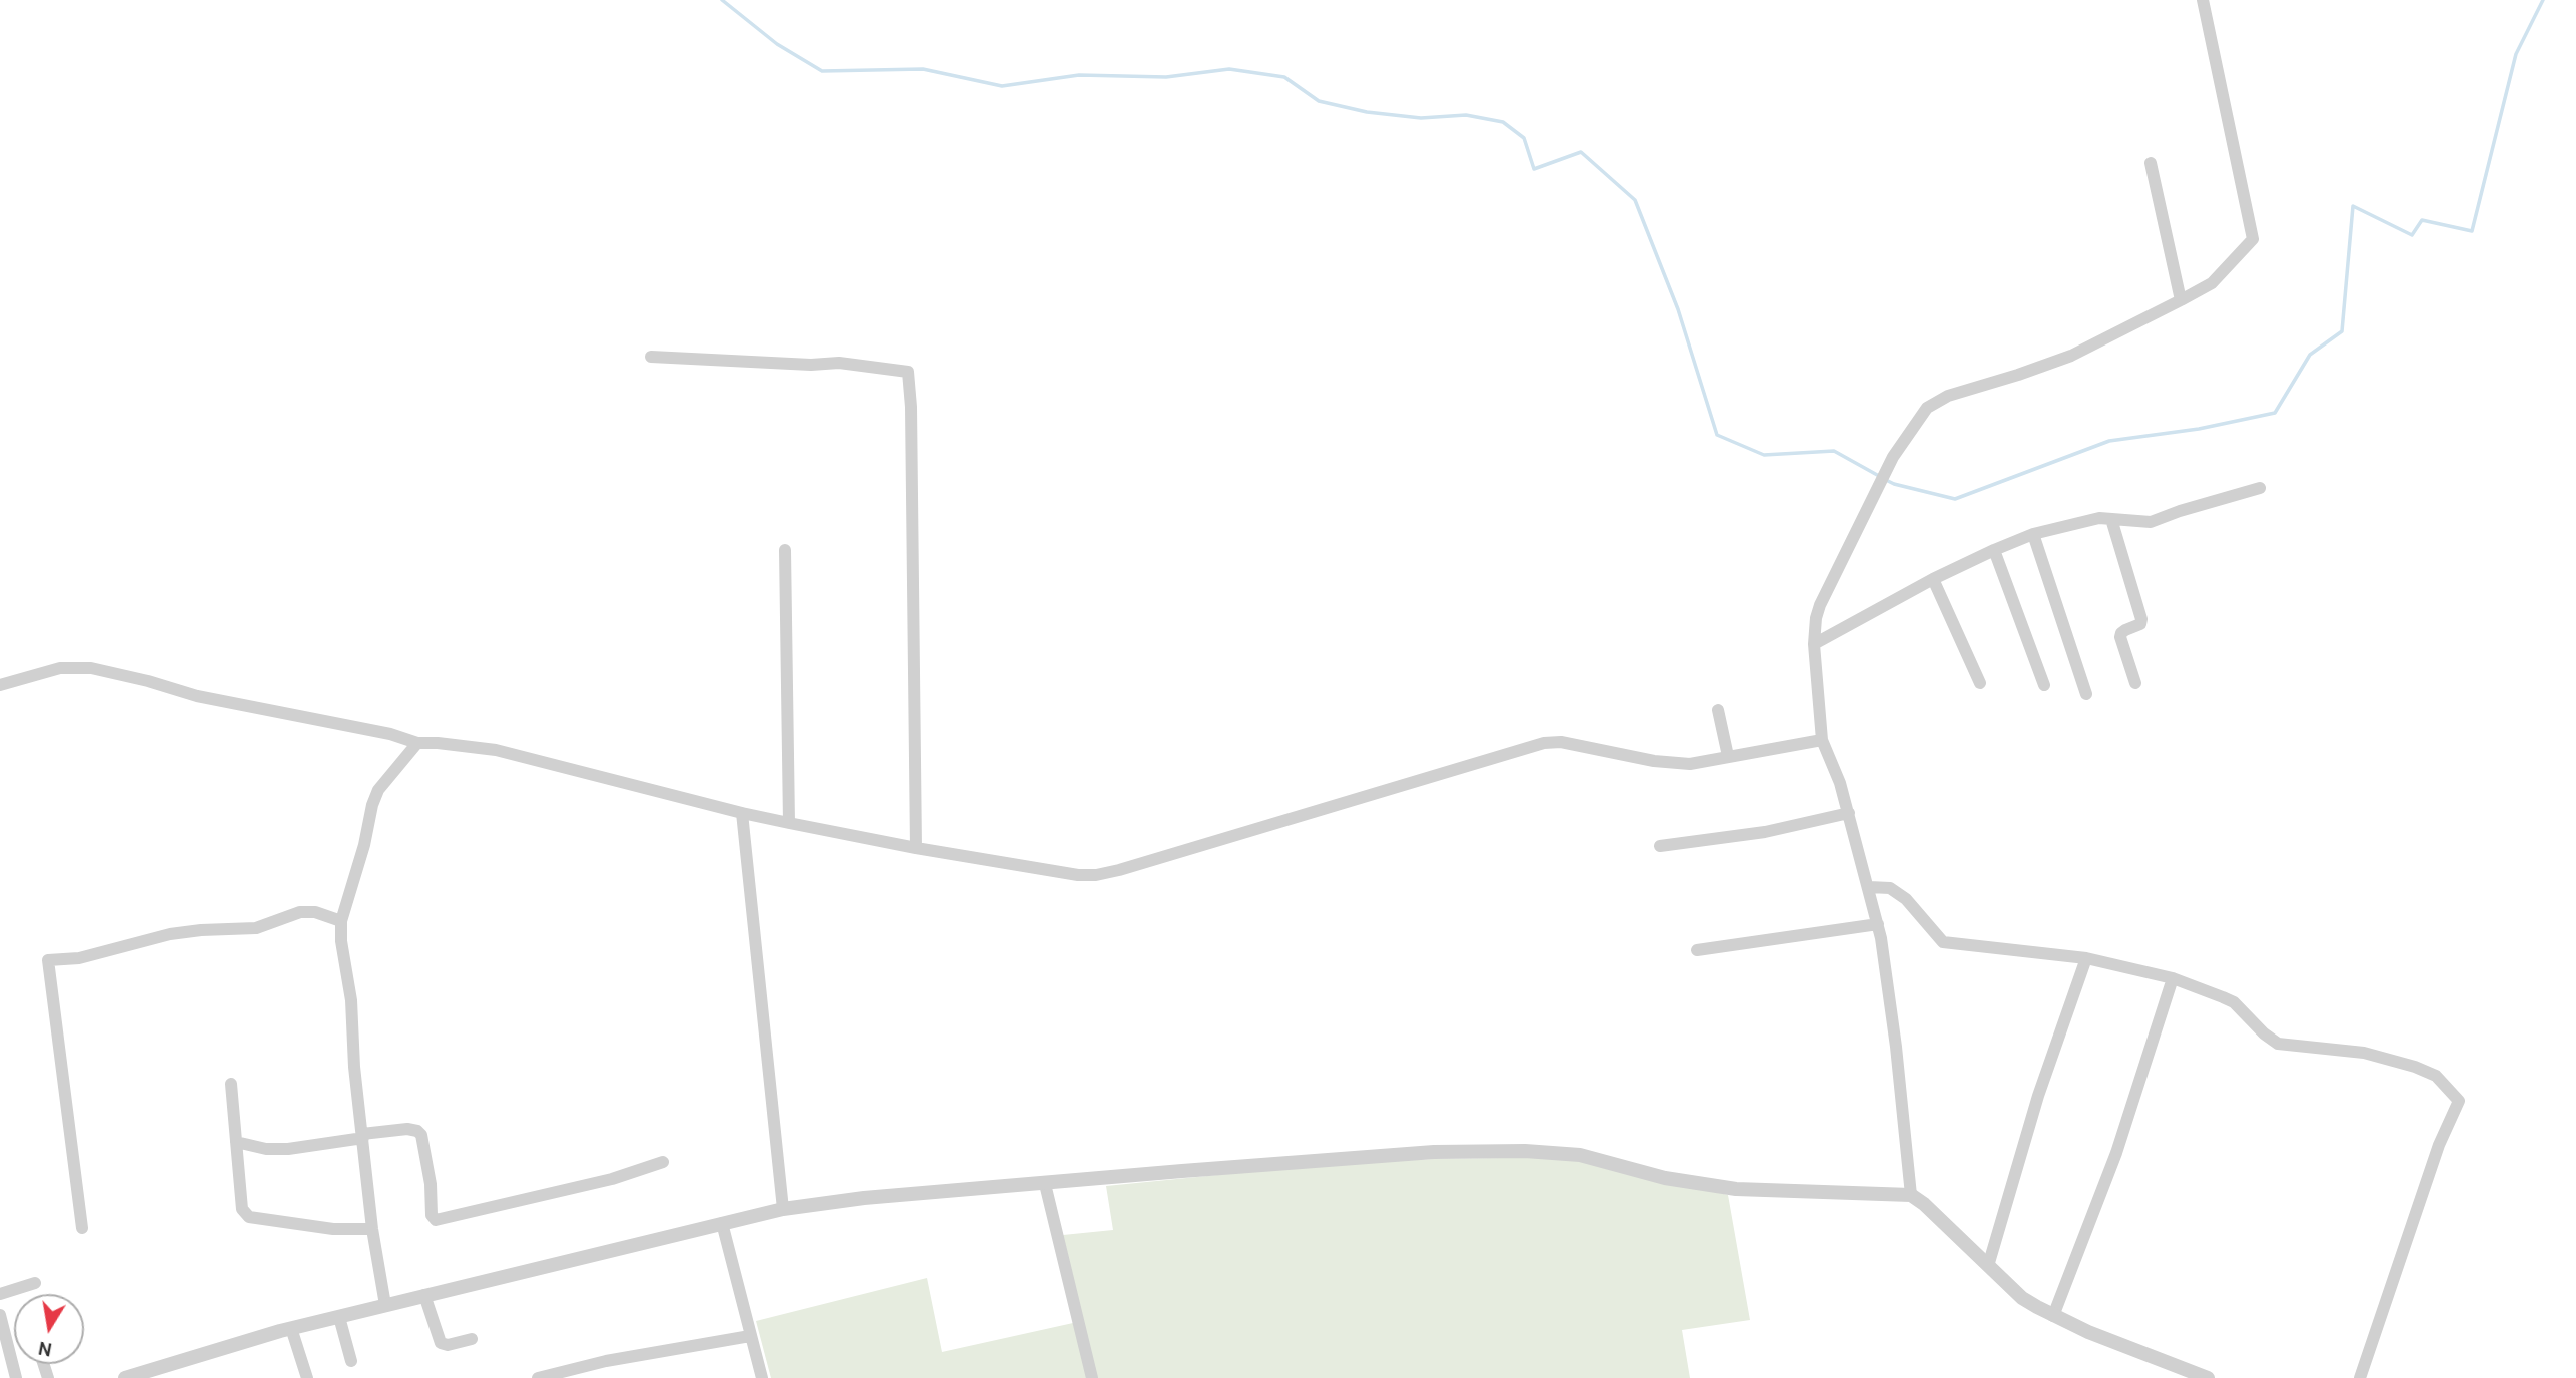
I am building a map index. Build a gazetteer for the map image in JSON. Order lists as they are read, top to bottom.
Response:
{
  "north": "bottom"
}
